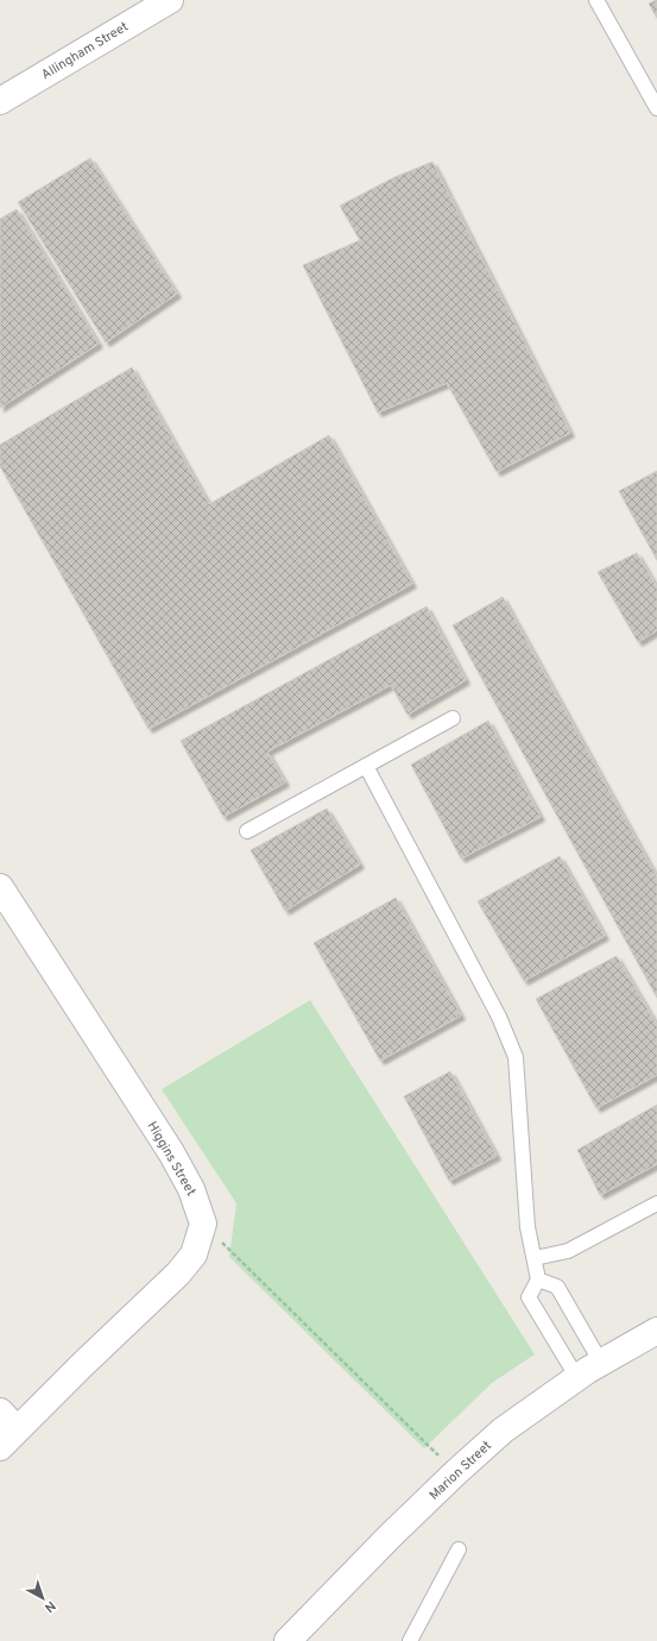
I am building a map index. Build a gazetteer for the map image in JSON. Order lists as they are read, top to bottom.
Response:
{
  "streets": {
    "street": ["Allingham Street", "Higgins Street", "Marion Street"]
  },
  "north": "bottom right"
}
